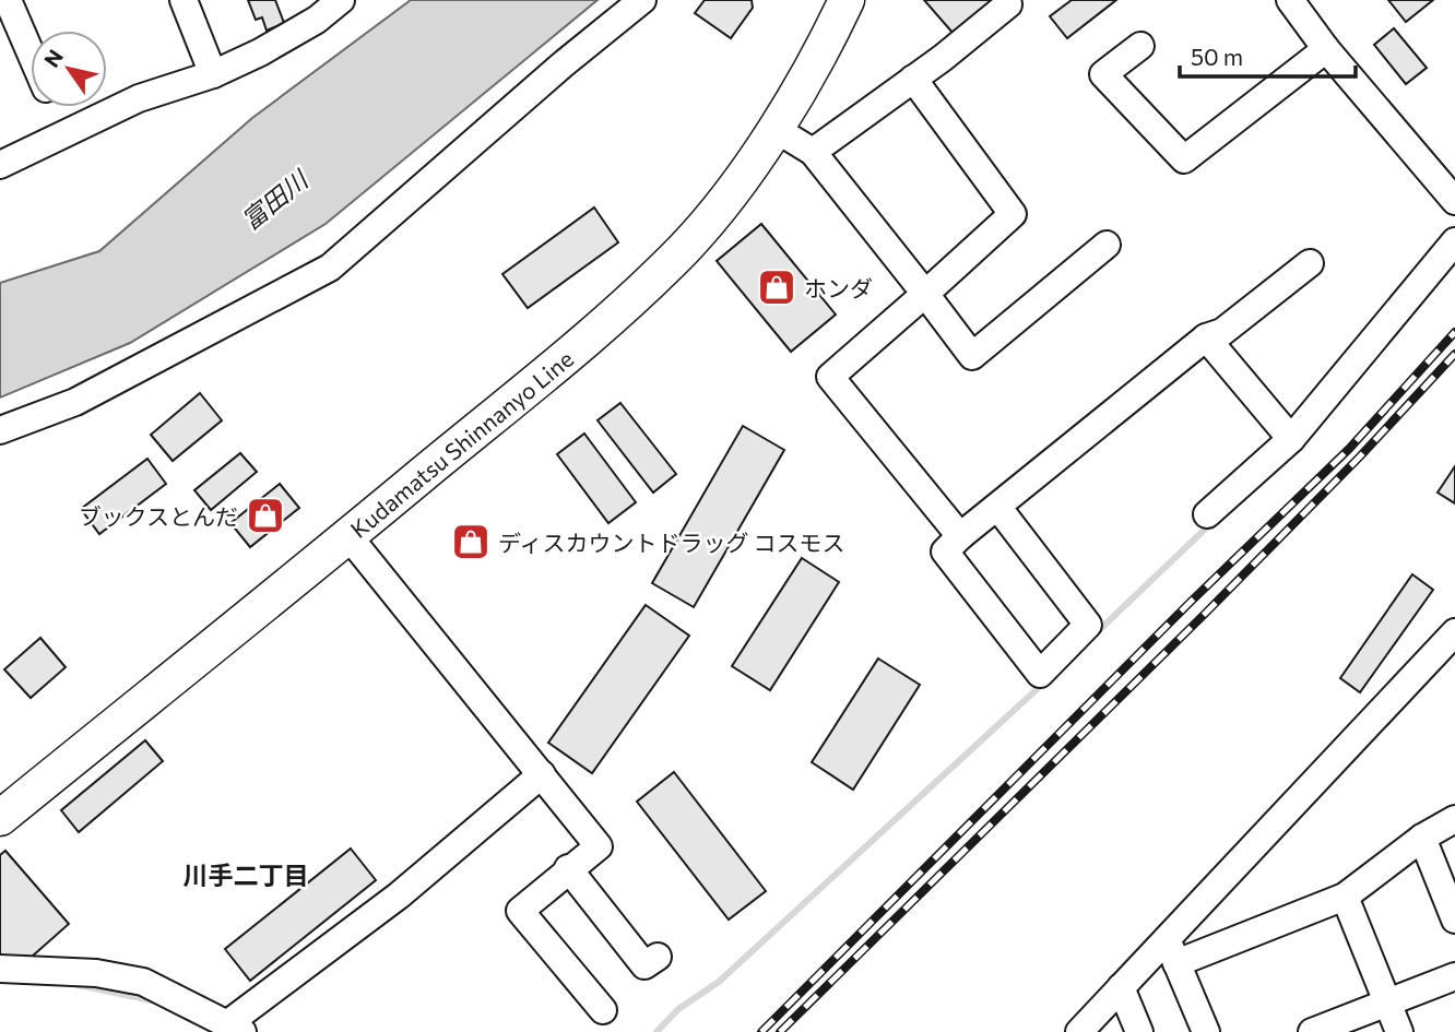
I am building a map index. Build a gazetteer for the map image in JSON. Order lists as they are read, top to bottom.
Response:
{
  "streets": {
    "main road": ["Kudamatsu Shinnanyo Line"]
  },
  "districts": ["川手二丁目"],
  "water": ["富田川"],
  "places": {
    "shop": ["ホンダ", "ブックスとんだ", "ディスカウントドラッグ コスモス"]
  },
  "scale_bar": "50 m",
  "north": "top left"
}
